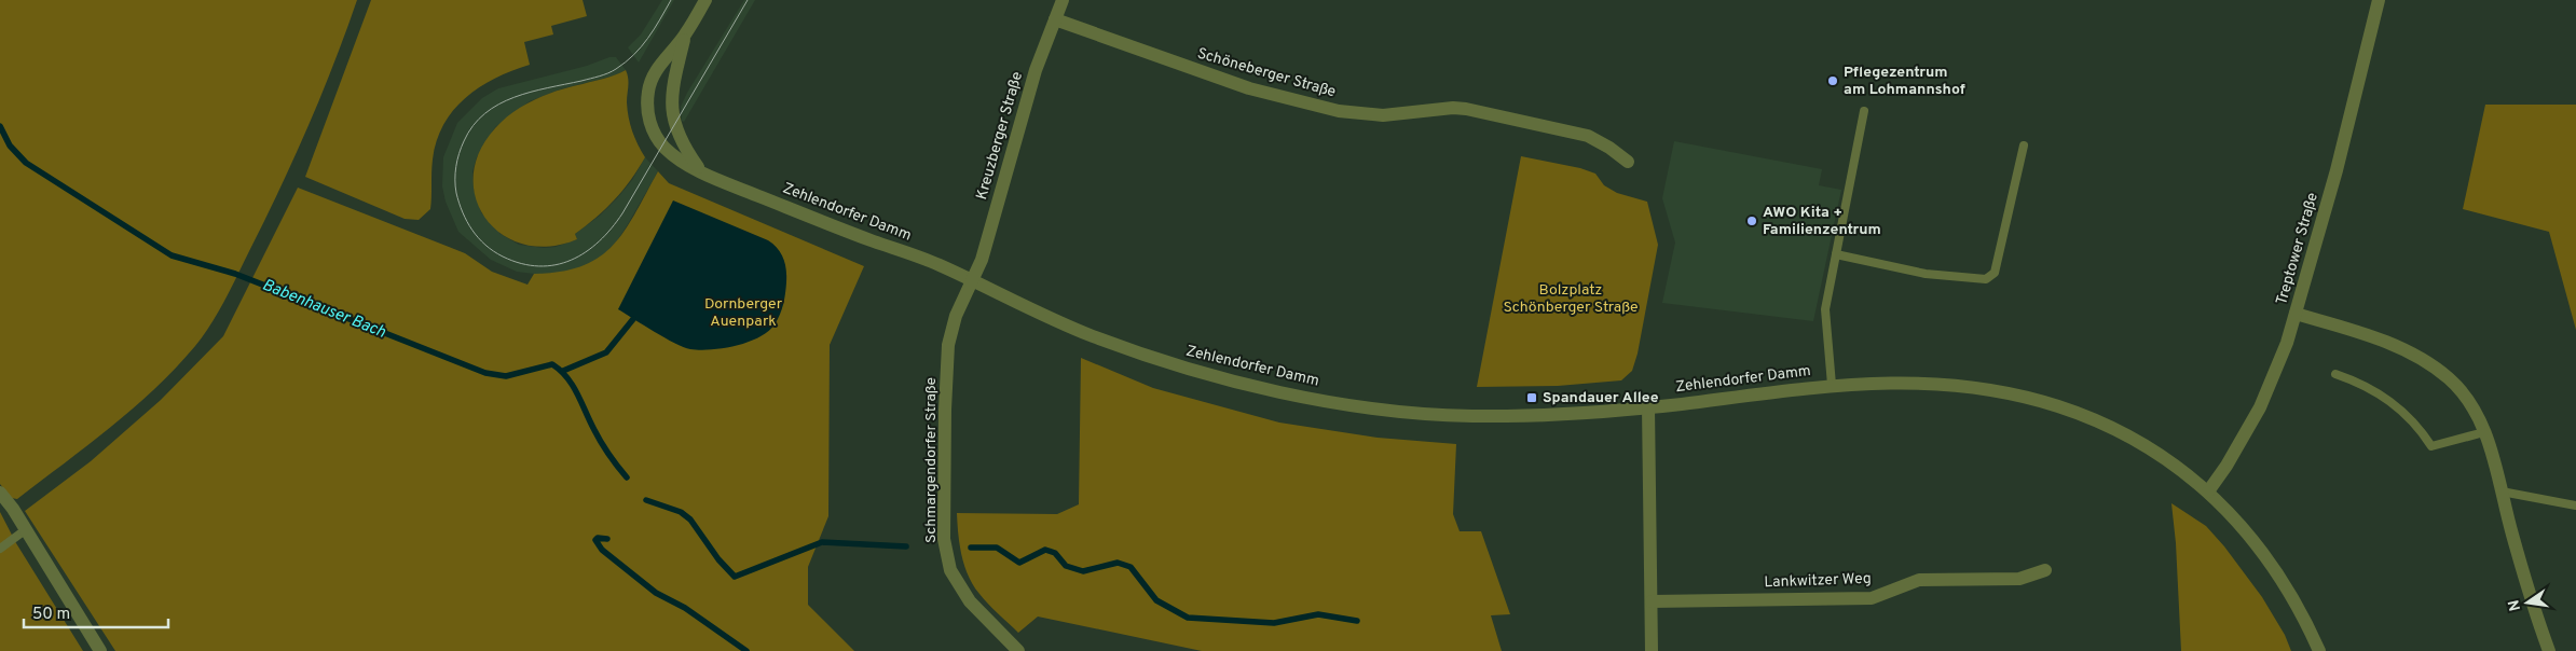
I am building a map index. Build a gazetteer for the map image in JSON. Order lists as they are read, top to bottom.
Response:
{
  "streets": {
    "street": [
      "Schöneberger Straße",
      "Kreuzberger Straße",
      "Zehlendorfer Damm",
      "Treptower Straße",
      "Schmargendorfer Straße",
      "Lankwitzer Weg"
    ]
  },
  "crossings": [
    ["Schöneberger Straße", "Kreuzberger Straße"],
    ["Kreuzberger Straße", "Zehlendorfer Damm"],
    ["Kreuzberger Straße", "Schmargendorfer Straße"],
    ["Zehlendorfer Damm", "Treptower Straße"],
    ["Zehlendorfer Damm", "Schmargendorfer Straße"]
  ],
  "water": ["Babenhauser Bach"],
  "parks": ["Bolzplatz Schönberger Straße", "Dornberger Auenpark"],
  "places": {
    "other": ["Pflegezentrum am Lohmannshof", "AWO Kita + Familienzentrum"],
    "transit": ["Spandauer Allee"]
  },
  "scale_bar": "50 m",
  "north": "left"
}
